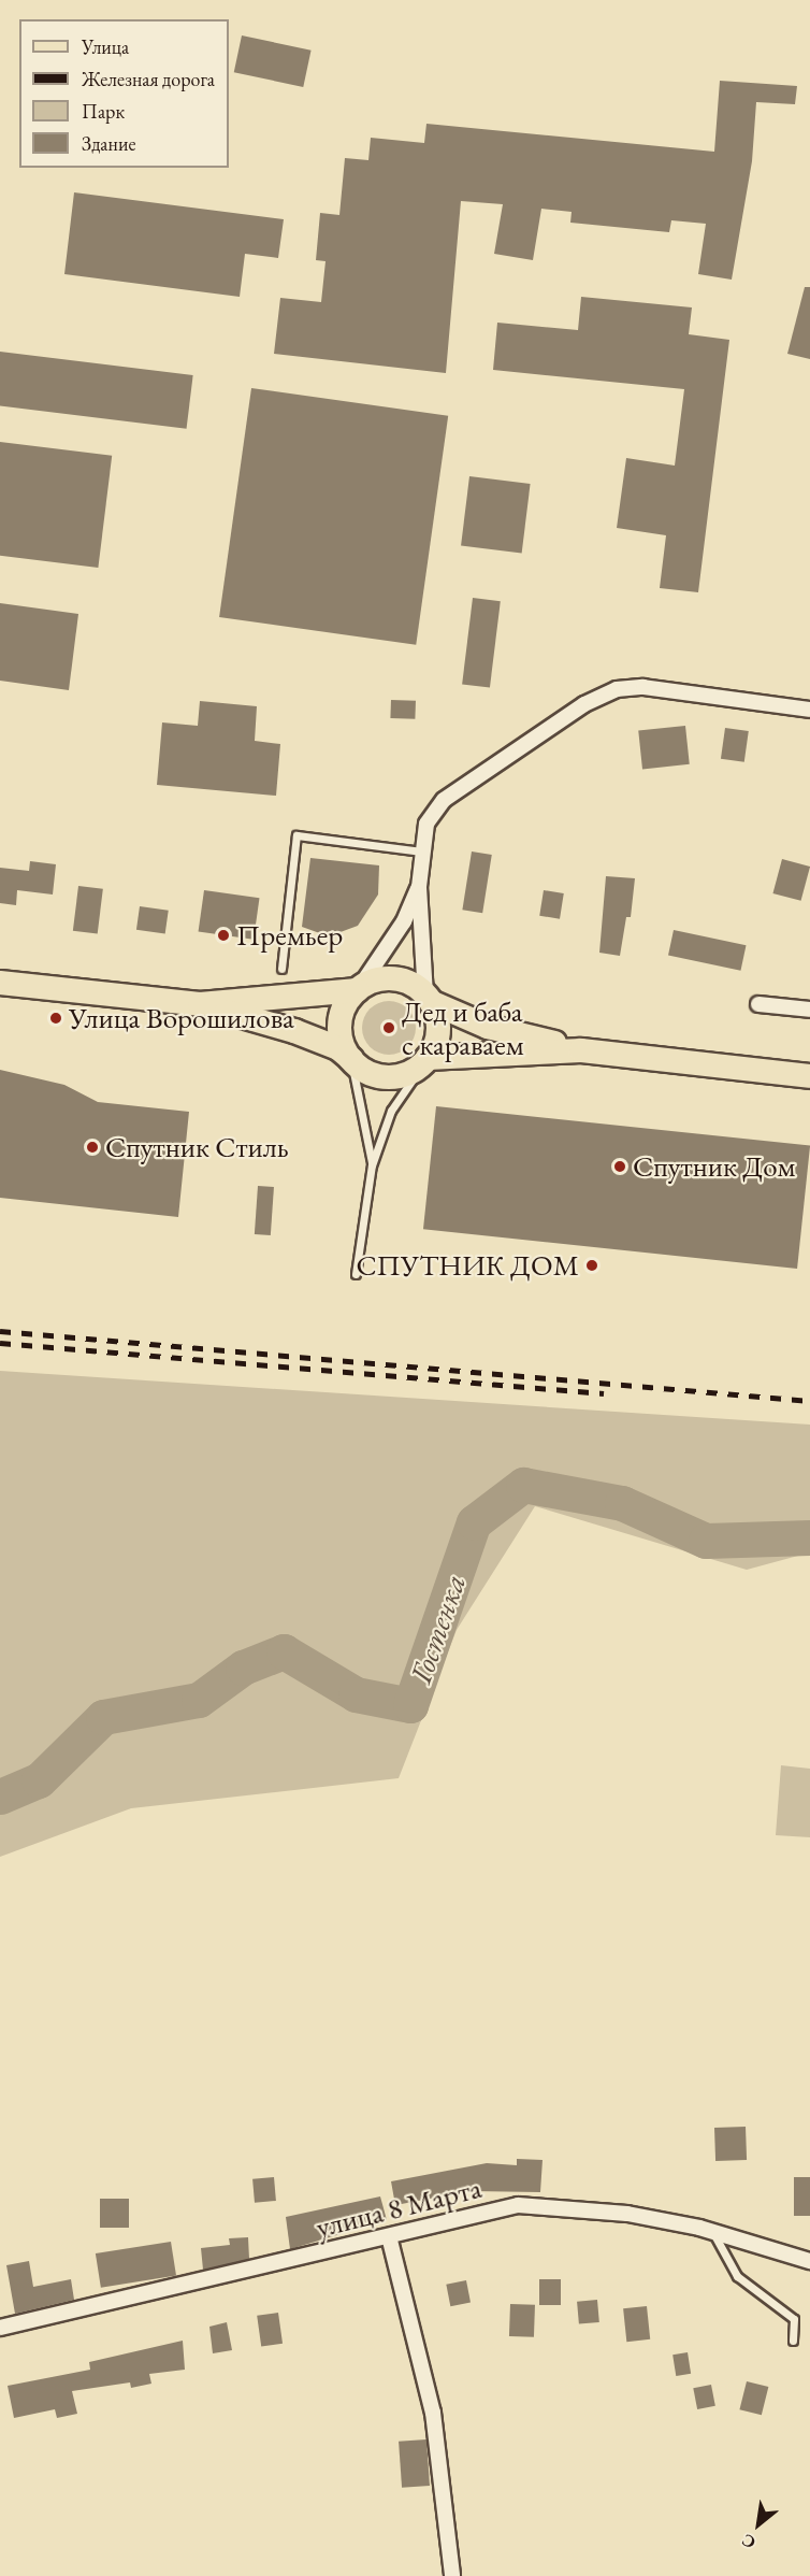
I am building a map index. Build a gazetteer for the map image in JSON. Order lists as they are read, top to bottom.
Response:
{
  "streets": {
    "street": ["улица 8 Марта"]
  },
  "water": ["Гостенка"],
  "places": [
    "Премьер",
    "Улица Ворошилова",
    "Дед и баба с караваем",
    "Спутник Стиль",
    "Спутник Дом",
    "СПУТНИК ДОМ"
  ],
  "legend": [
    "Улица",
    "Железная дорога",
    "Парк",
    "Здание"
  ],
  "north": "bottom left"
}
